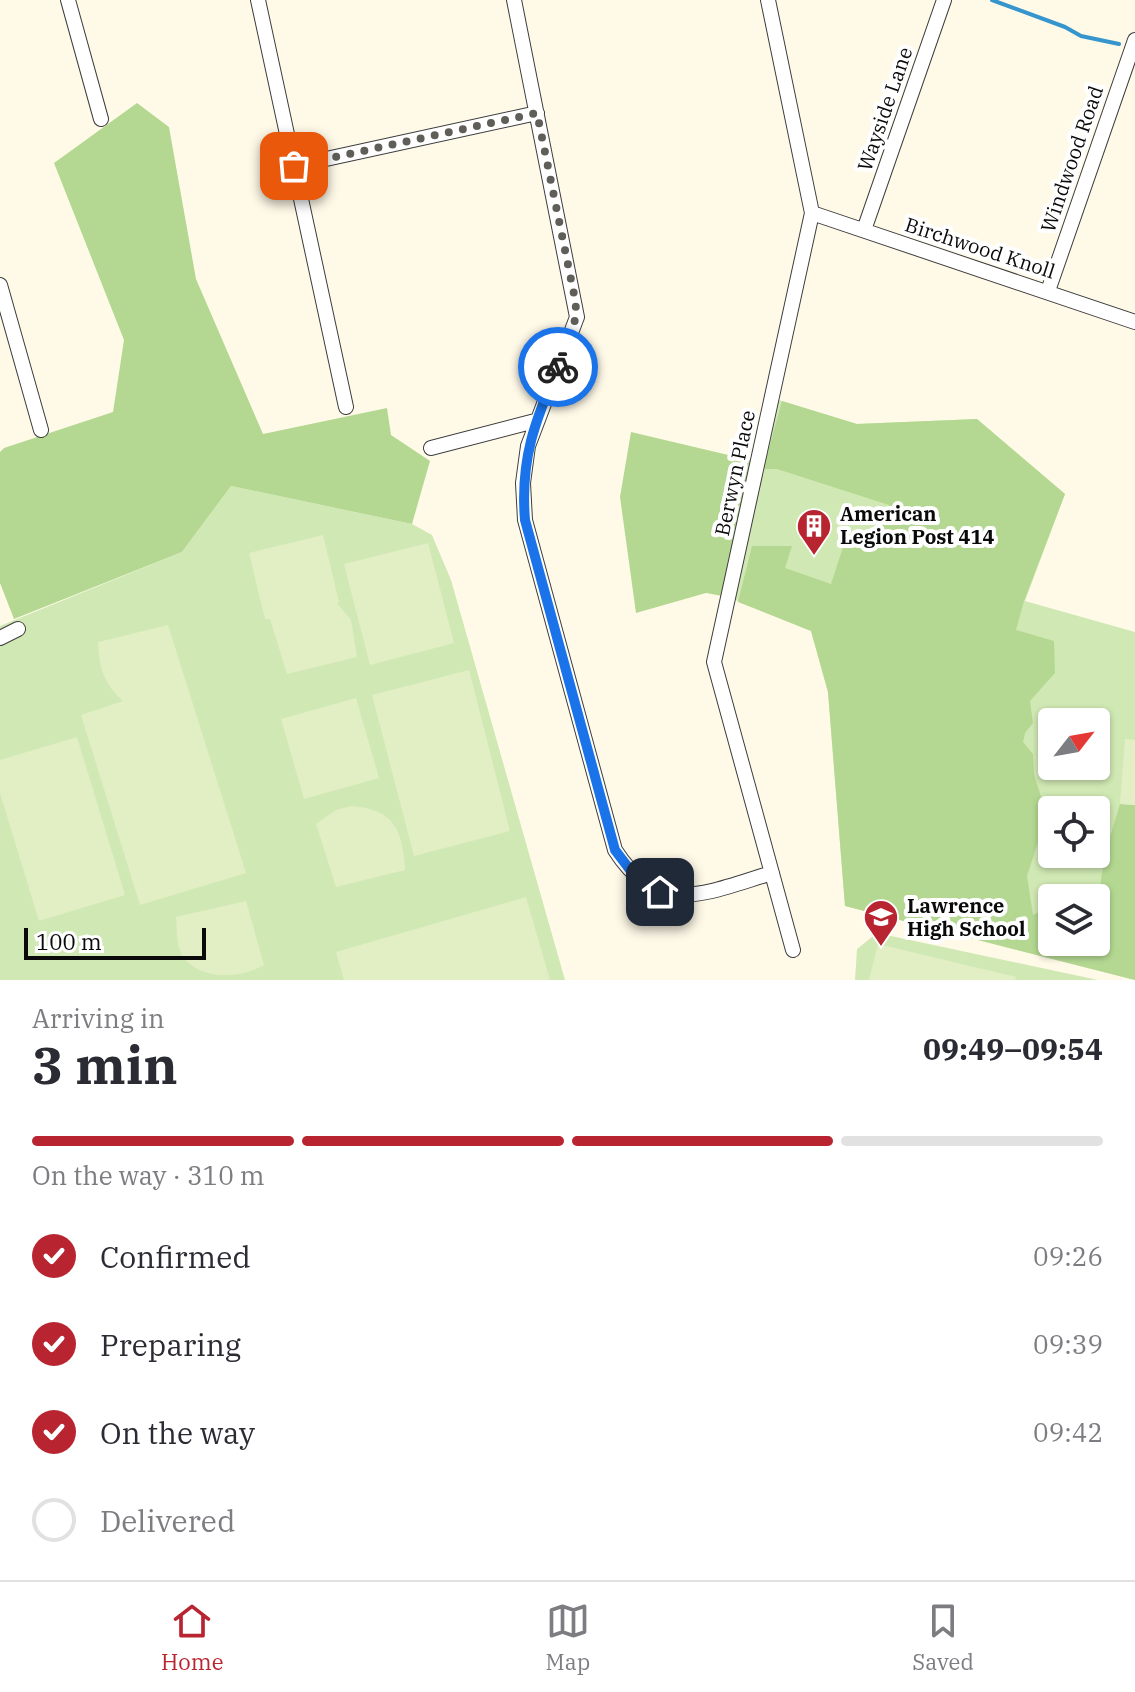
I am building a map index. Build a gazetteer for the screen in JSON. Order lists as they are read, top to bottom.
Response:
{
  "streets": {
    "street": [
      "Wayside Lane",
      "Windwood Road",
      "Birchwood Knoll",
      "Berwyn Place"
    ]
  },
  "crossings": [
    ["Wayside Lane", "Birchwood Knoll"],
    ["Windwood Road", "Birchwood Knoll"],
    ["Birchwood Knoll", "Berwyn Place"]
  ],
  "places": {
    "building": ["American Legion Post 414"],
    "school or university": ["Lawrence High School"]
  },
  "scale_bar": "100 m",
  "north": "top right",
  "page": {
    "scale": "100 m",
    "heading": ["3 min", "Arriving in", "09:49–09:54"],
    "bar": "On the way · 310 m",
    "list": [
      ["Confirmed", "09:26"],
      ["Preparing", "09:39"],
      ["On the way", "09:42"],
      "Delivered"
    ],
    "tabs": ["Home", "Map", "Saved"]
  }
}
